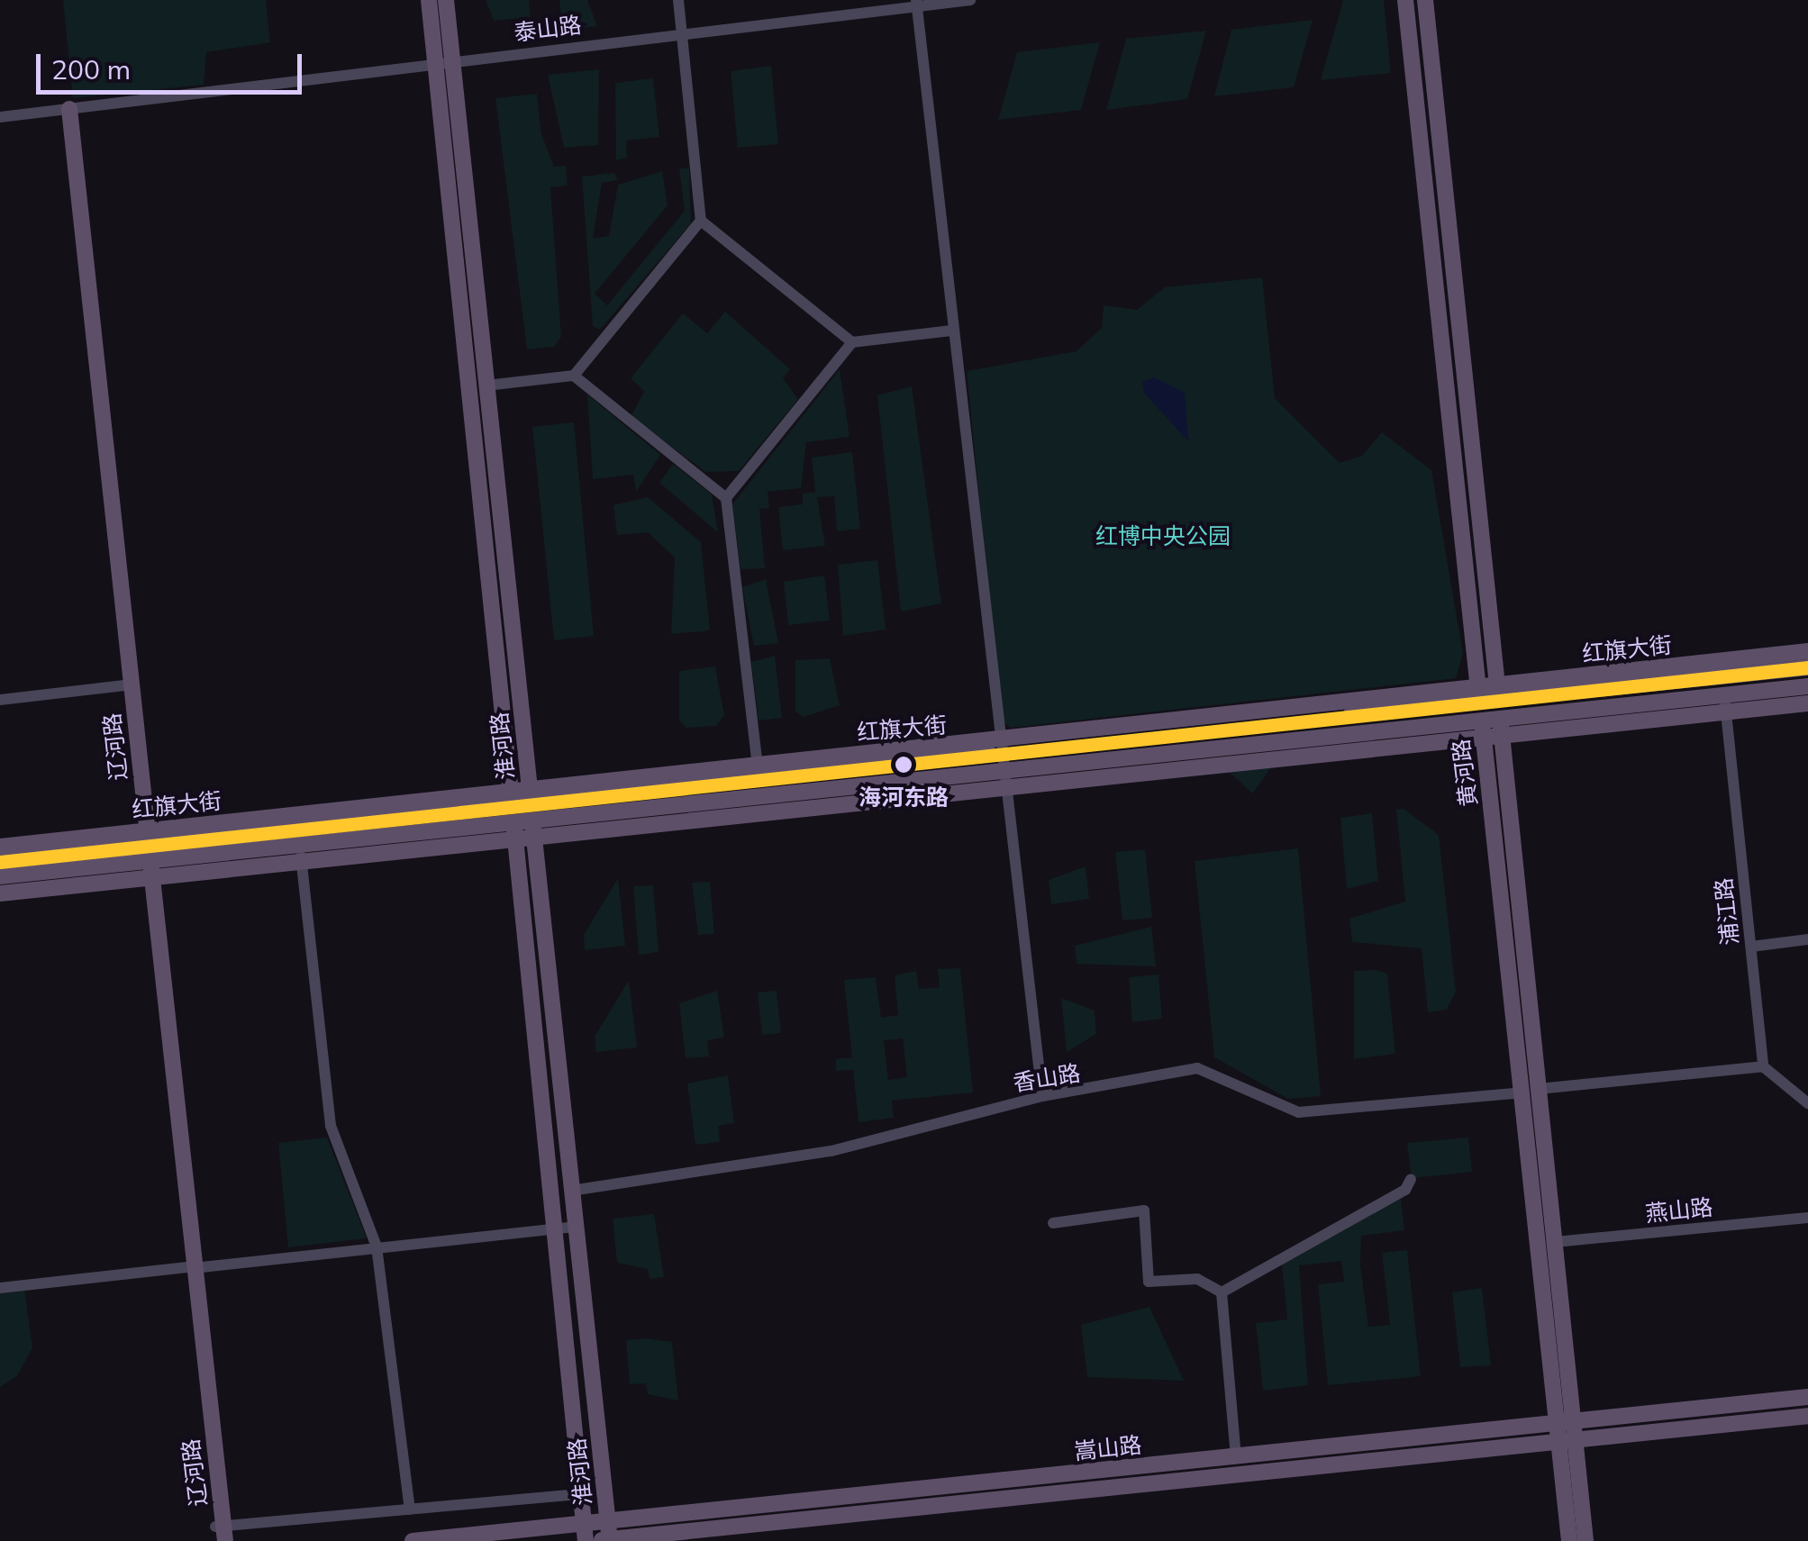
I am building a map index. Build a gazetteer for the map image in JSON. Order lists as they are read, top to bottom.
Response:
{
  "streets": {
    "main road": [
      "红旗大街",
      "淮河路",
      "辽河路",
      "黄河路",
      "嵩山路"
    ],
    "street": [
      "泰山路",
      "浦江路",
      "香山路",
      "燕山路"
    ]
  },
  "crossings": [
    ["泰山路", "淮河路"],
    ["泰山路", "辽河路"],
    ["红旗大街", "淮河路"],
    ["红旗大街", "辽河路"],
    ["红旗大街", "黄河路"],
    ["红旗大街", "浦江路"],
    ["淮河路", "香山路"],
    ["淮河路", "嵩山路"],
    ["黄河路", "香山路"],
    ["黄河路", "燕山路"],
    ["黄河路", "嵩山路"],
    ["浦江路", "香山路"]
  ],
  "parks": ["红博中央公园"],
  "places": ["海河东路"],
  "scale_bar": "200 m"
}
